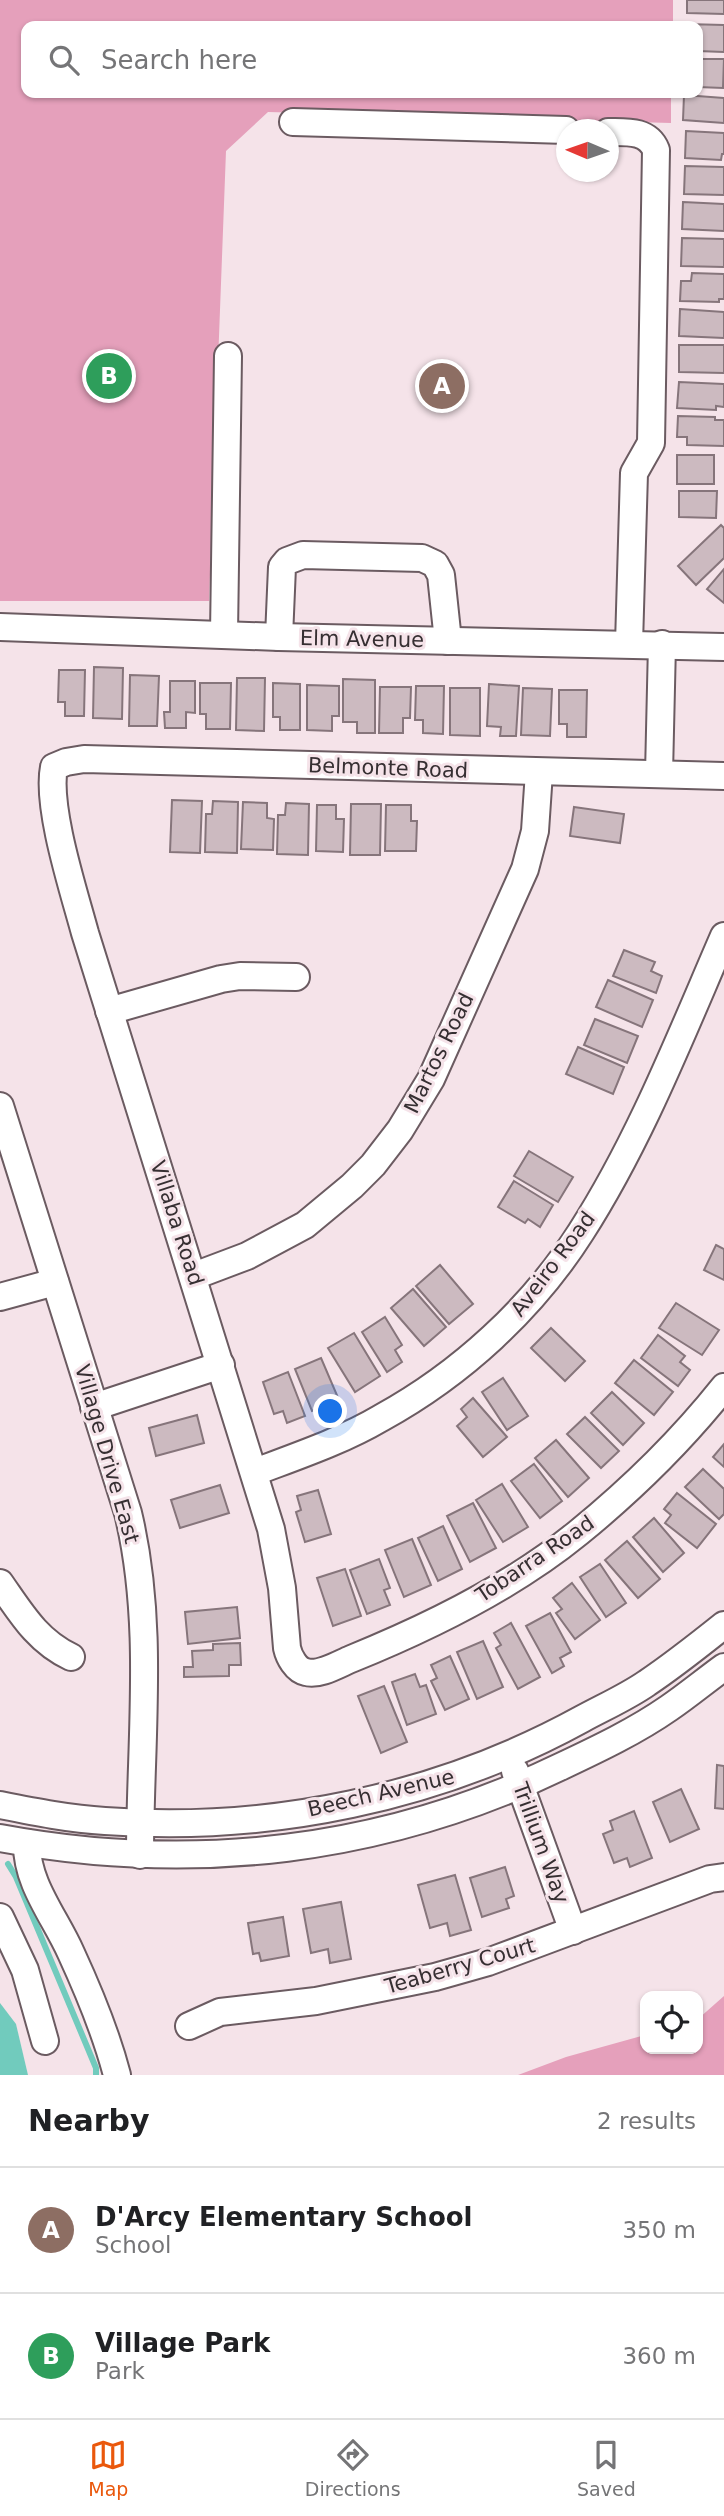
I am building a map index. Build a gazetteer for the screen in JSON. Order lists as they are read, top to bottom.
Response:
{
  "streets": {
    "street": [
      "Elm Avenue",
      "Belmonte Road",
      "Martos Road",
      "Villaba Road",
      "Aveiro Road",
      "Village Drive East",
      "Tobarra Road",
      "Beech Avenue",
      "Trillium Way",
      "Teaberry Court"
    ]
  },
  "crossings": [
    ["Belmonte Road", "Martos Road"],
    ["Belmonte Road", "Villaba Road"],
    ["Martos Road", "Villaba Road"],
    ["Villaba Road", "Aveiro Road"],
    ["Villaba Road", "Tobarra Road"],
    ["Village Drive East", "Beech Avenue"],
    ["Beech Avenue", "Trillium Way"],
    ["Trillium Way", "Teaberry Court"]
  ],
  "north": "left",
  "page": {
    "search": "Search here",
    "pins": ["B", "A"],
    "heading": ["Nearby", "2 results"],
    "list": [
      {
        "mark": "A",
        "name": "D'Arcy Elementary School",
        "note": "School",
        "value": "350 m"
      },
      {
        "mark": "B",
        "name": "Village Park",
        "note": "Park",
        "value": "360 m"
      }
    ],
    "nav": ["Map", "Directions", "Saved"]
  }
}
